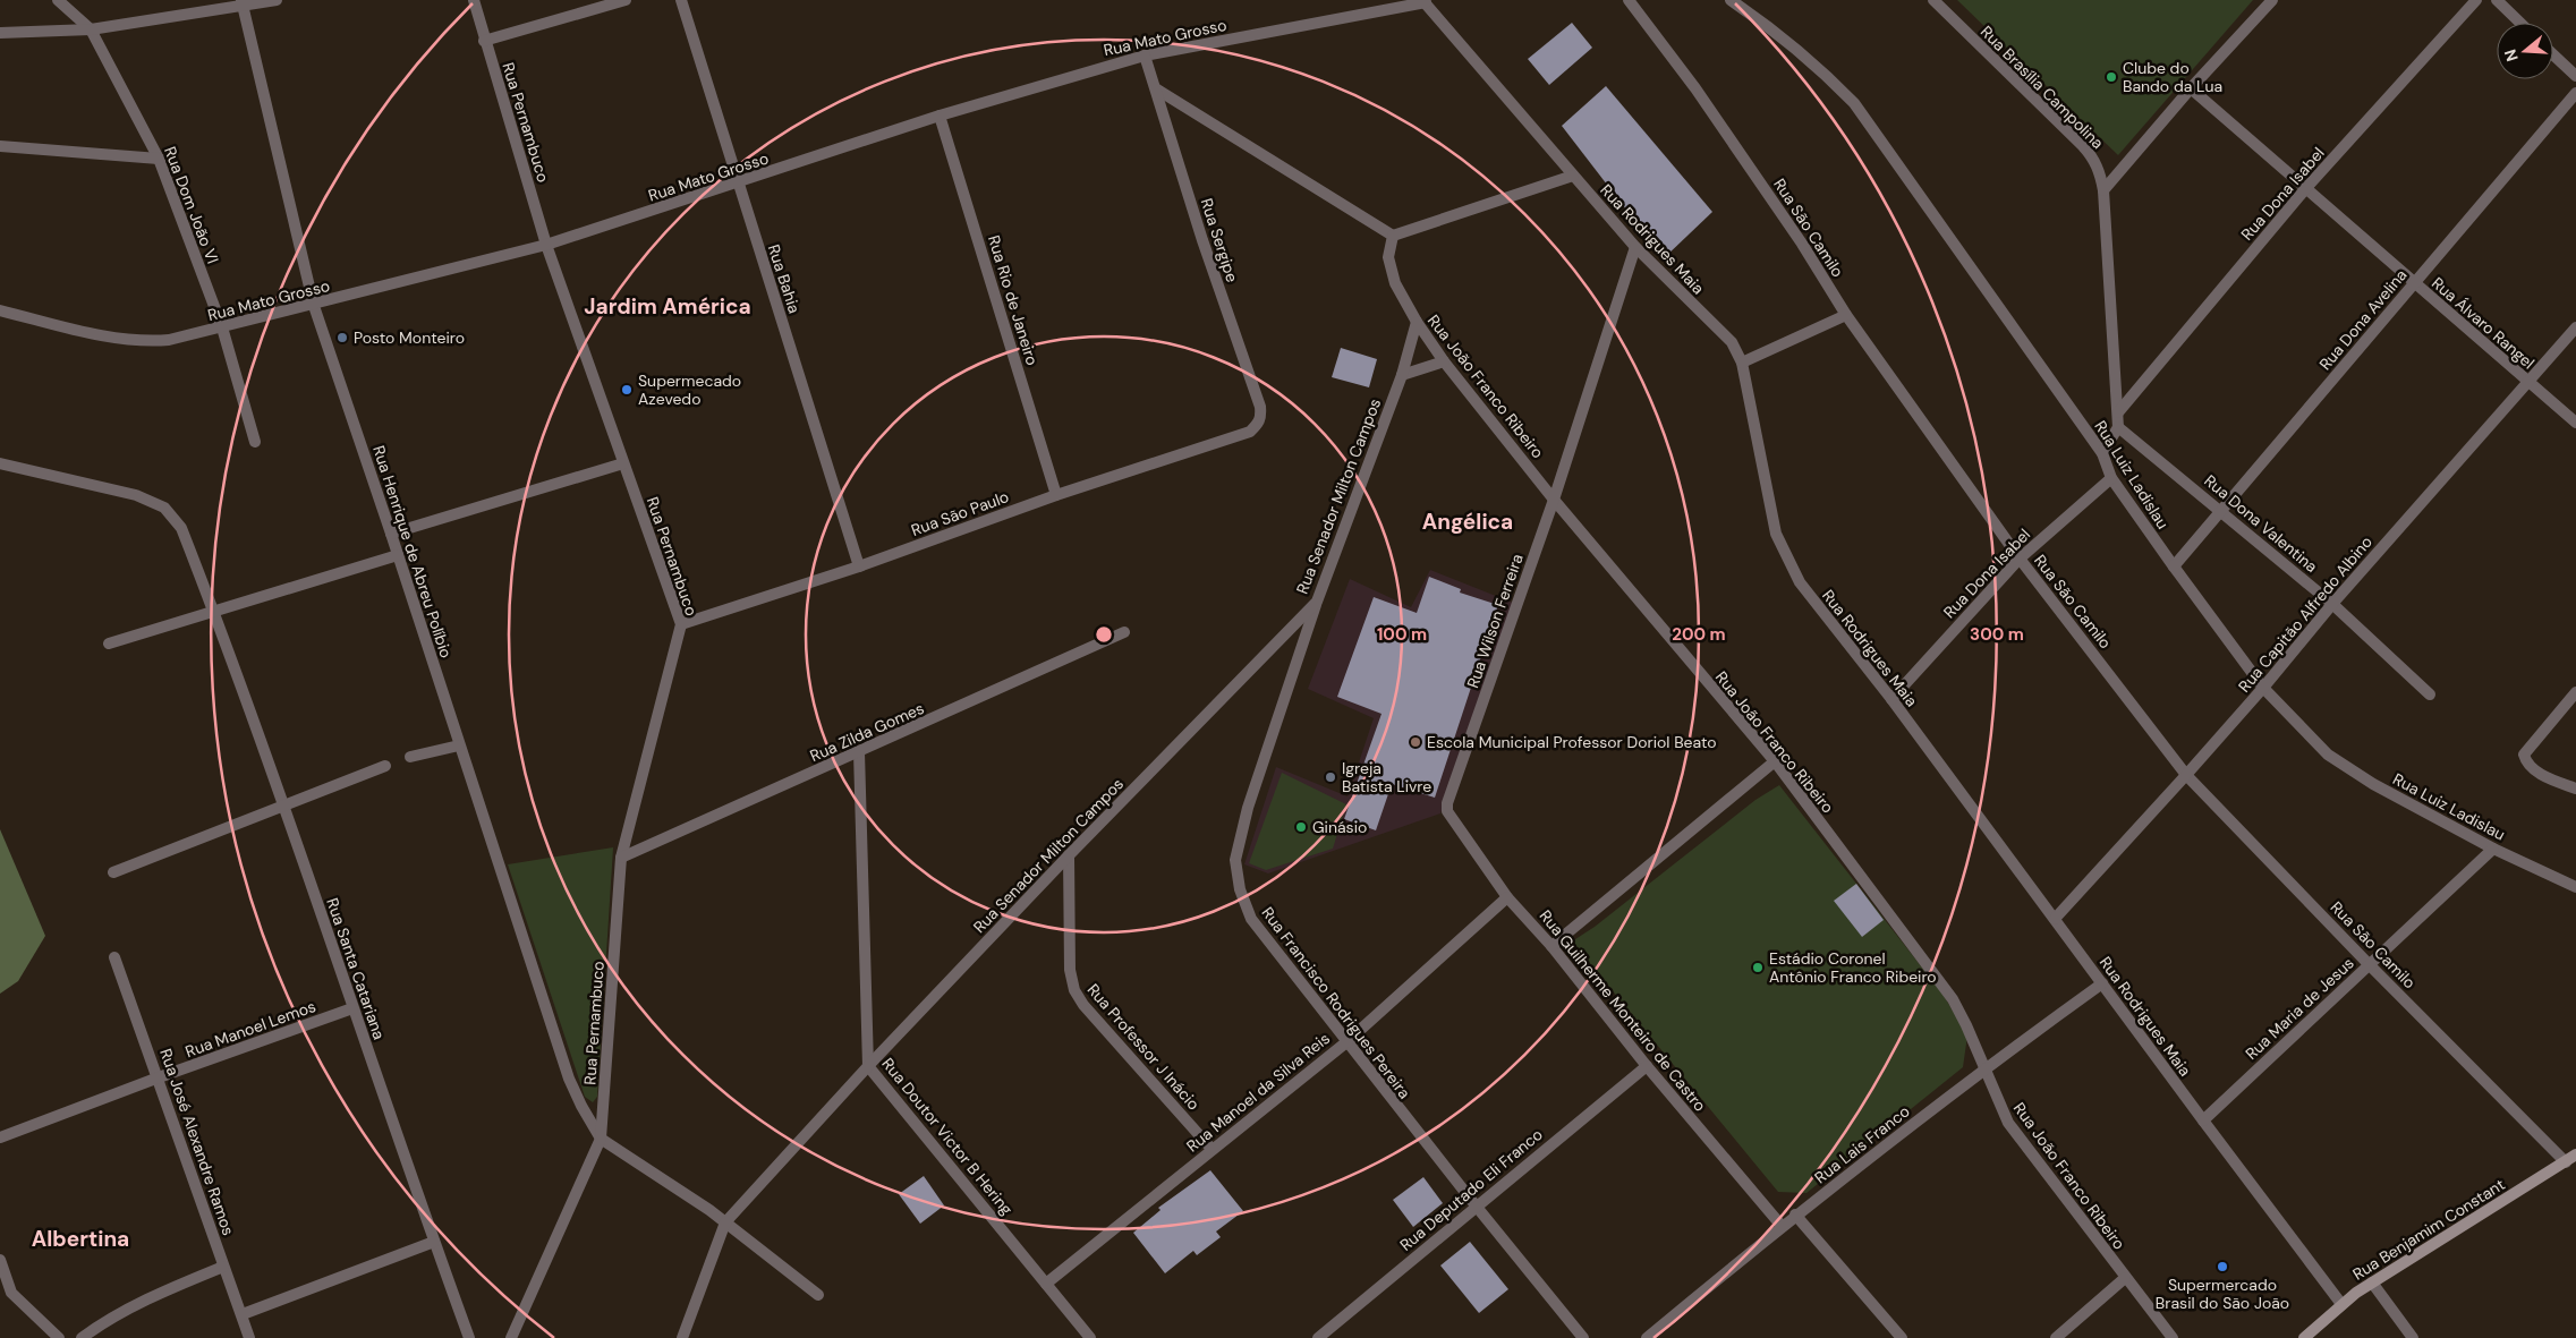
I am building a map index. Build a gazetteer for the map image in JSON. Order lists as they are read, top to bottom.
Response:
{
  "streets": {
    "street": [
      "Rua Mato Grosso",
      "Rua Brasília Campolina",
      "Rua Pernambuco",
      "Rua Dona Isabel",
      "Rua Dom João VI",
      "Rua São Camilo",
      "Rua Rodrigues Maia",
      "Rua Sergipe",
      "Rua Bahia",
      "Rua Rio de Janeiro",
      "Rua Dona Avelina",
      "Rua Álvaro Rangel",
      "Rua João Franco Ribeiro",
      "Rua Luiz Ladislau",
      "Rua Senador Milton Campos",
      "Rua São Paulo",
      "Rua Dona Valentina",
      "Rua Henrique de Abreu Políbio",
      "Rua Capitão Alfredo Albino",
      "Rua Wilson Ferreira",
      "Rua Zilda Gomes",
      "Rua Santa Catariana",
      "Rua Francisco Rodrigues Pereira",
      "Rua Maria de Jesus",
      "Rua Guilherme Monteiro de Castro",
      "Rua Manoel Lemos",
      "Rua Professor J Inácio",
      "Rua Manoel da Silva Reis",
      "Rua Doutor Victor B Hering",
      "Rua José Alexandre Ramos",
      "Rua Lais Franco",
      "Rua Deputado Eli Franco",
      "Rua Benjamim Constant"
    ]
  },
  "crossings": [
    ["Rua Mato Grosso", "Rua Pernambuco"],
    ["Rua Mato Grosso", "Rua Dom João VI"],
    ["Rua Mato Grosso", "Rua Rodrigues Maia"],
    ["Rua Mato Grosso", "Rua Sergipe"],
    ["Rua Mato Grosso", "Rua Bahia"],
    ["Rua Mato Grosso", "Rua Rio de Janeiro"],
    ["Rua Mato Grosso", "Rua Henrique de Abreu Políbio"],
    ["Rua Brasília Campolina", "Rua Dona Isabel"],
    ["Rua Brasília Campolina", "Rua Dona Valentina"],
    ["Rua Pernambuco", "Rua São Paulo"],
    ["Rua Pernambuco", "Rua Henrique de Abreu Políbio"],
    ["Rua Pernambuco", "Rua Zilda Gomes"],
    ["Rua Dona Isabel", "Rua São Camilo"],
    ["Rua Dona Isabel", "Rua Rodrigues Maia"],
    ["Rua Dona Isabel", "Rua Álvaro Rangel"],
    ["Rua Dona Isabel", "Rua Luiz Ladislau"],
    ["Rua São Camilo", "Rua Capitão Alfredo Albino"],
    ["Rua São Camilo", "Rua Maria de Jesus"],
    ["Rua São Camilo", "Rua Benjamim Constant"],
    ["Rua Rodrigues Maia", "Rua Capitão Alfredo Albino"],
    ["Rua Rodrigues Maia", "Rua Wilson Ferreira"],
    ["Rua Rodrigues Maia", "Rua Maria de Jesus"],
    ["Rua Rodrigues Maia", "Rua Lais Franco"],
    ["Rua Rodrigues Maia", "Rua Benjamim Constant"],
    ["Rua Sergipe", "Rua São Paulo"],
    ["Rua Bahia", "Rua São Paulo"],
    ["Rua Rio de Janeiro", "Rua São Paulo"],
    ["Rua Dona Avelina", "Rua Álvaro Rangel"],
    ["Rua Dona Avelina", "Rua Luiz Ladislau"],
    ["Rua Dona Avelina", "Rua Dona Valentina"],
    ["Rua Álvaro Rangel", "Rua Capitão Alfredo Albino"],
    ["Rua João Franco Ribeiro", "Rua Senador Milton Campos"],
    ["Rua João Franco Ribeiro", "Rua Wilson Ferreira"],
    ["Rua João Franco Ribeiro", "Rua Lais Franco"],
    ["Rua Luiz Ladislau", "Rua Capitão Alfredo Albino"],
    ["Rua Luiz Ladislau", "Rua Maria de Jesus"],
    ["Rua Senador Milton Campos", "Rua Francisco Rodrigues Pereira"],
    ["Rua Senador Milton Campos", "Rua Professor J Inácio"],
    ["Rua Senador Milton Campos", "Rua Doutor Victor B Hering"],
    ["Rua Dona Valentina", "Rua Capitão Alfredo Albino"],
    ["Rua Wilson Ferreira", "Rua Guilherme Monteiro de Castro"],
    ["Rua Zilda Gomes", "Rua Doutor Victor B Hering"],
    ["Rua Santa Catariana", "Rua Manoel Lemos"],
    ["Rua Francisco Rodrigues Pereira", "Rua Manoel da Silva Reis"],
    ["Rua Francisco Rodrigues Pereira", "Rua Deputado Eli Franco"],
    ["Rua Guilherme Monteiro de Castro", "Rua Manoel da Silva Reis"],
    ["Rua Guilherme Monteiro de Castro", "Rua Lais Franco"],
    ["Rua Guilherme Monteiro de Castro", "Rua Deputado Eli Franco"],
    ["Rua Manoel Lemos", "Rua José Alexandre Ramos"],
    ["Rua Professor J Inácio", "Rua Manoel da Silva Reis"],
    ["Rua Manoel da Silva Reis", "Rua Doutor Victor B Hering"]
  ],
  "districts": ["Jardim América", "Angélica", "Albertina"],
  "places": [
    "Clube do Bando da Lua",
    "Posto Monteiro",
    "Supermecado Azevedo",
    "Escola Municipal Professor Doriol Beato",
    "Igreja Batista Livre",
    "Ginásio",
    "Estádio Coronel Antônio Franco Ribeiro",
    "Supermercado Brasil do São João"
  ],
  "north": "left",
  "rings": ["100 m", "200 m", "300 m"]
}
